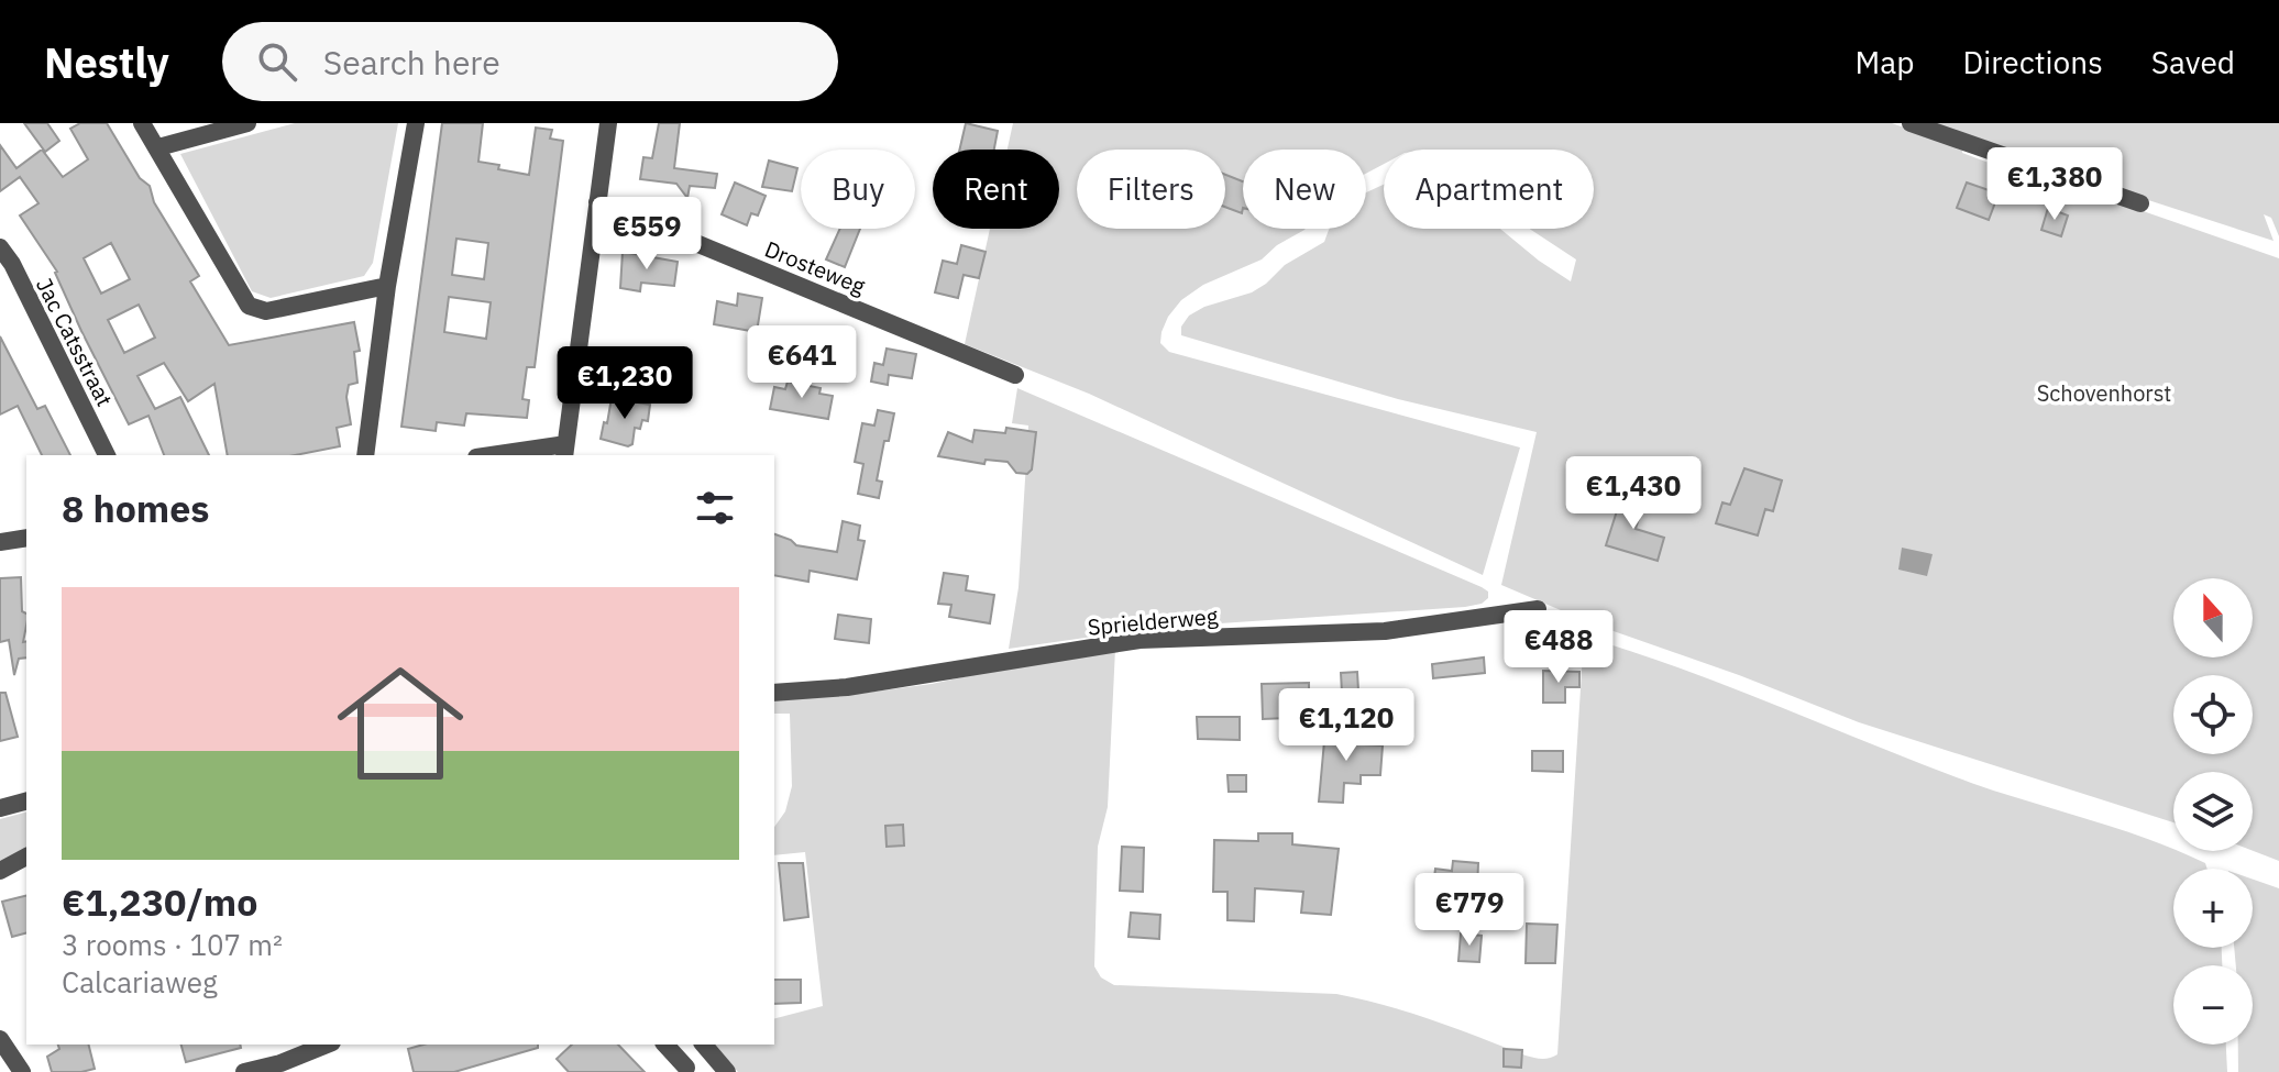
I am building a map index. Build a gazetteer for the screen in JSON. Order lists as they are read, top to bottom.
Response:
{
  "streets": {
    "street": ["Drosteweg", "Jac Catsstraat", "Sprielderweg"]
  },
  "parks": ["Schovenhorst"],
  "north": "top",
  "page": {
    "header": "Nestly",
    "search": "Search here",
    "nav": ["Map", "Directions", "Saved"],
    "price": [
      "€1,380",
      "€559",
      "€641",
      "€1,230",
      "€1,430",
      "€488",
      "€1,120",
      "€779"
    ],
    "chip": [
      "Buy",
      "Rent",
      "Filters",
      "New",
      "Apartment"
    ],
    "heading": "8 homes",
    "list": [
      {
        "name": "€1,230/mo",
        "note": "3 rooms · 107 m² · Calcariaweg"
      }
    ],
    "map_buttons": ["+", "−"]
  }
}
